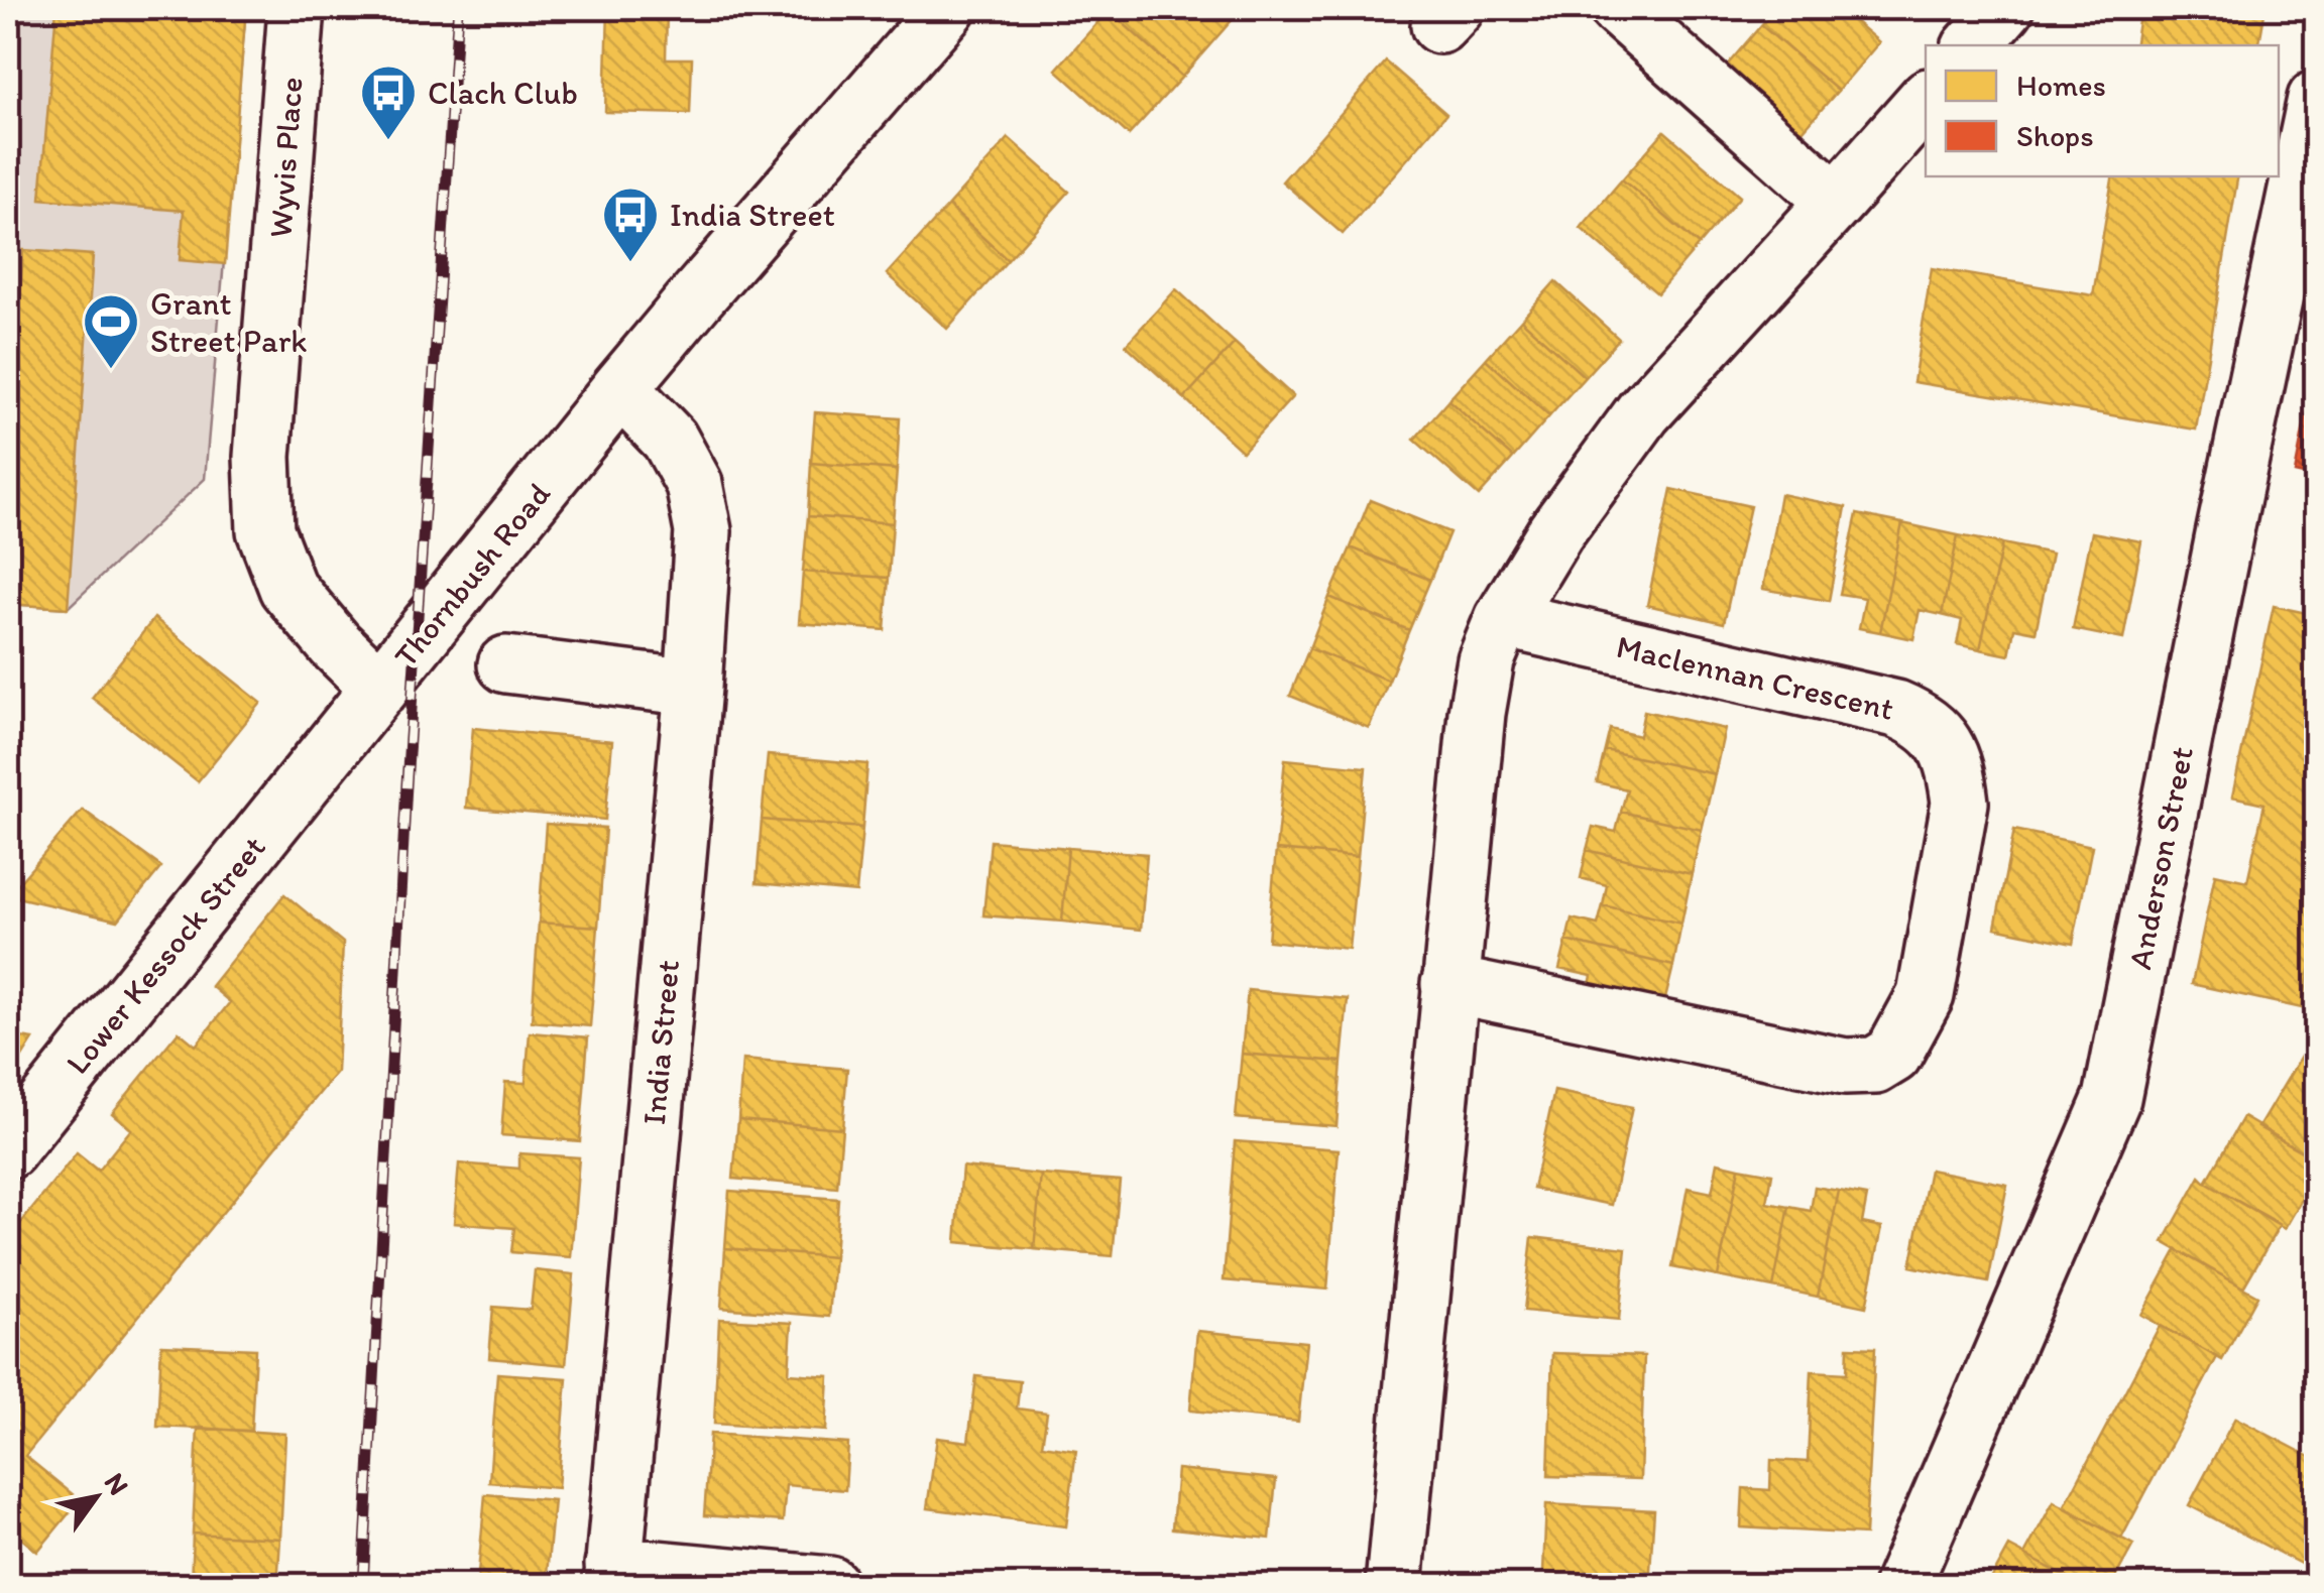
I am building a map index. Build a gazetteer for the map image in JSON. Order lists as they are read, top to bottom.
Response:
{
  "streets": {
    "street": [
      "Wyvis Place",
      "Thornbush Road",
      "Maclennan Crescent",
      "Anderson Street",
      "Lower Kessock Street",
      "India Street"
    ]
  },
  "crossings": [
    ["Wyvis Place", "Thornbush Road"],
    ["Thornbush Road", "Lower Kessock Street"]
  ],
  "places": {
    "bus stop": ["Clach Club", "India Street"],
    "sports": ["Grant Street Park"]
  },
  "legend": ["Homes", "Shops"],
  "north": "top right"
}
